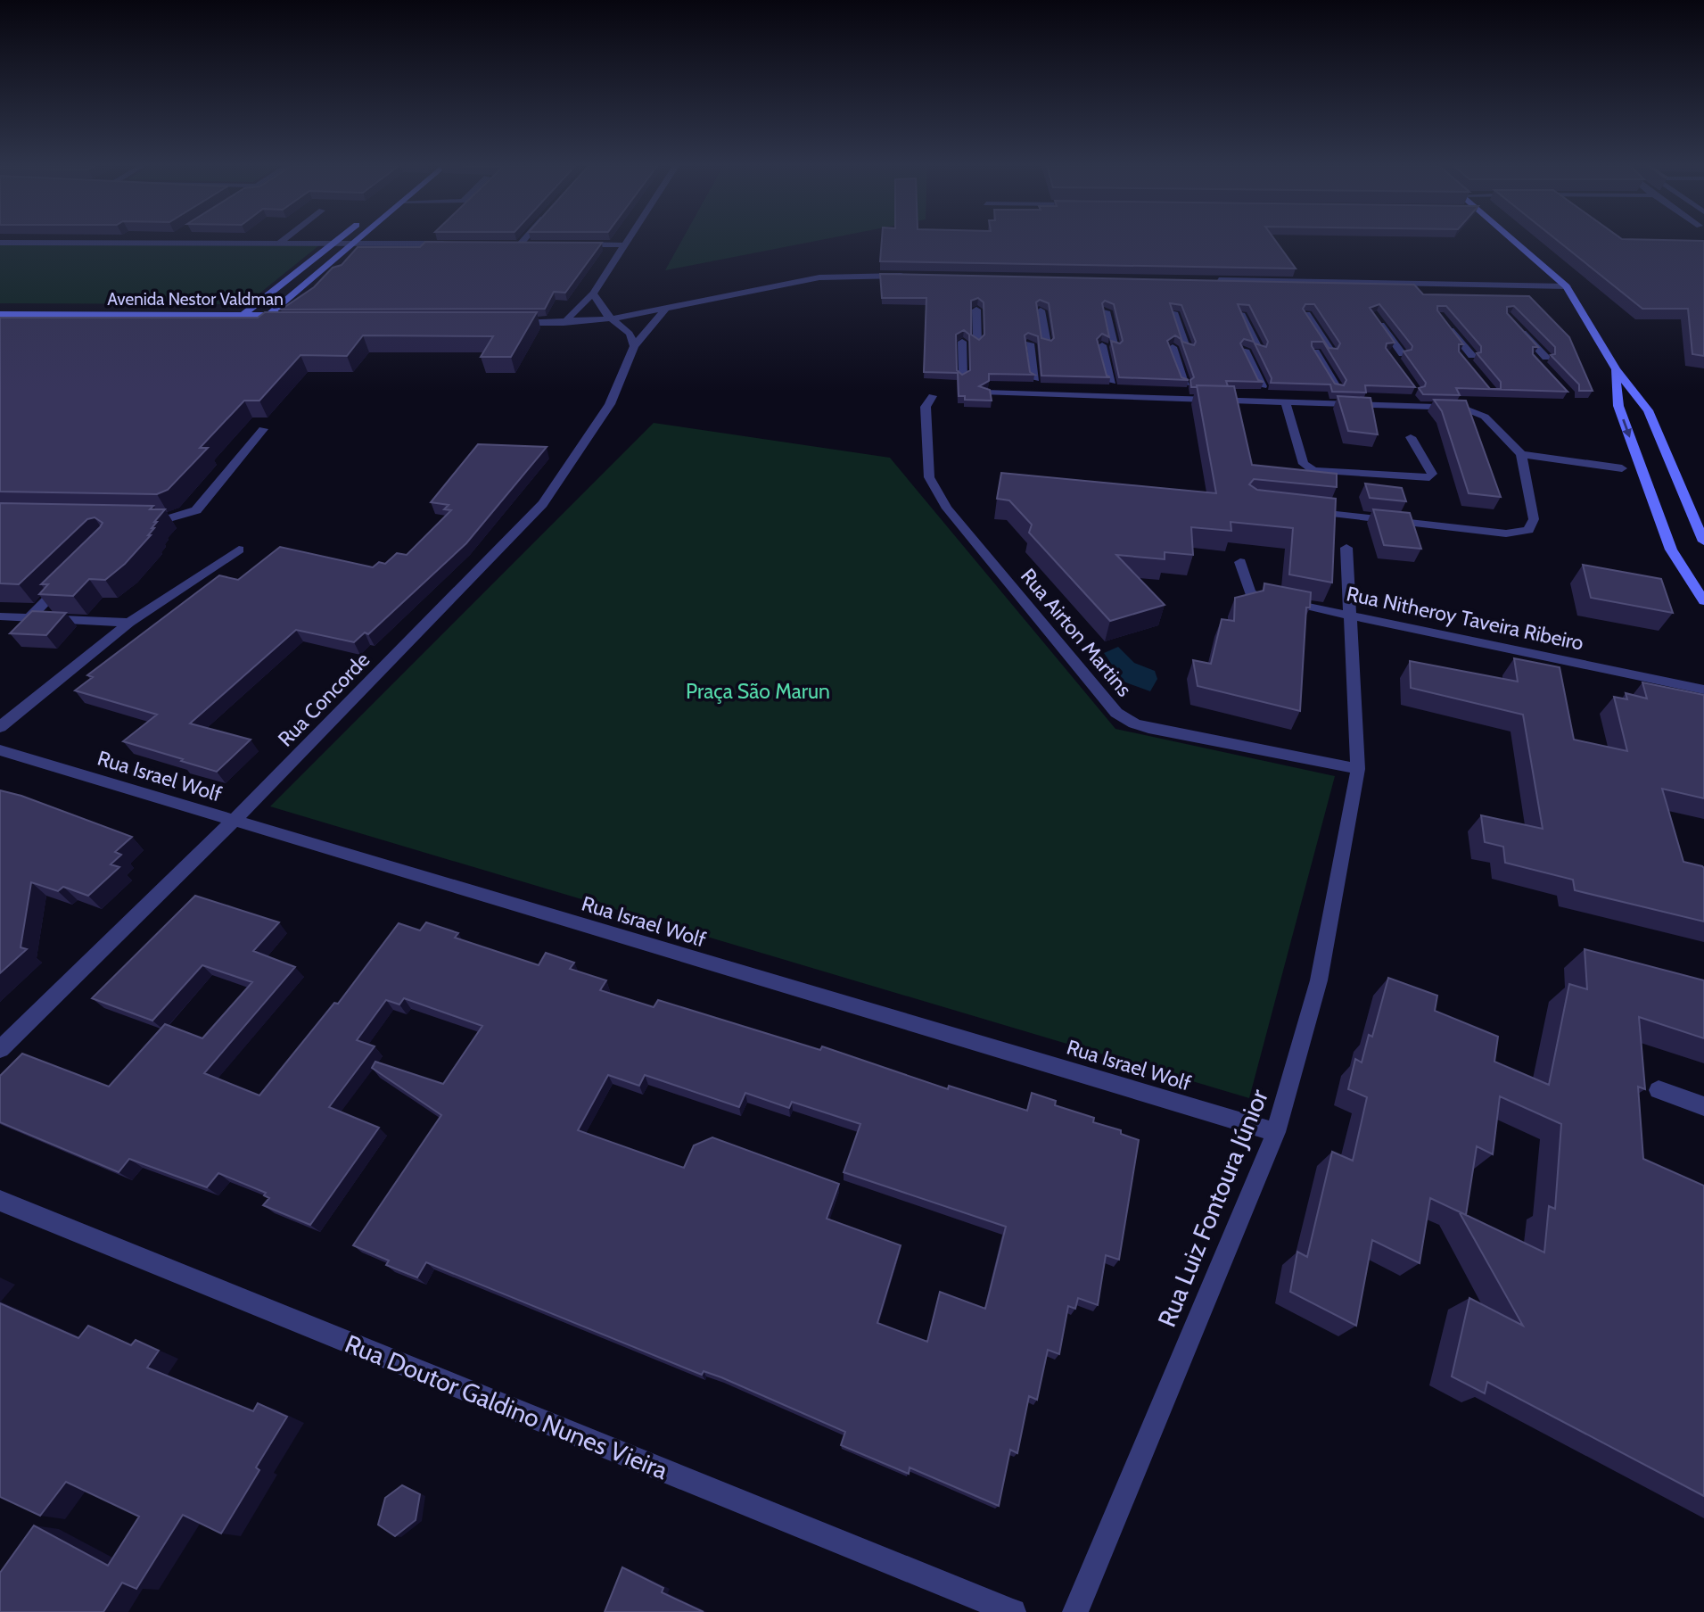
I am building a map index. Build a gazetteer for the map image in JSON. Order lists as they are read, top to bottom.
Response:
{
  "streets": {
    "main road": ["Avenida Nestor Valdman"],
    "street": [
      "Rua Nitheroy Taveira Ribeiro",
      "Rua Airton Martins",
      "Rua Concorde",
      "Rua Israel Wolf",
      "Rua Luiz Fontoura Júnior",
      "Rua Doutor Galdino Nunes Vieira"
    ]
  },
  "crossings": [
    ["Rua Nitheroy Taveira Ribeiro", "Rua Luiz Fontoura Júnior"],
    ["Rua Airton Martins", "Rua Luiz Fontoura Júnior"],
    ["Rua Concorde", "Rua Israel Wolf"],
    ["Rua Israel Wolf", "Rua Luiz Fontoura Júnior"]
  ],
  "parks": ["Praça São Marun"]
}
